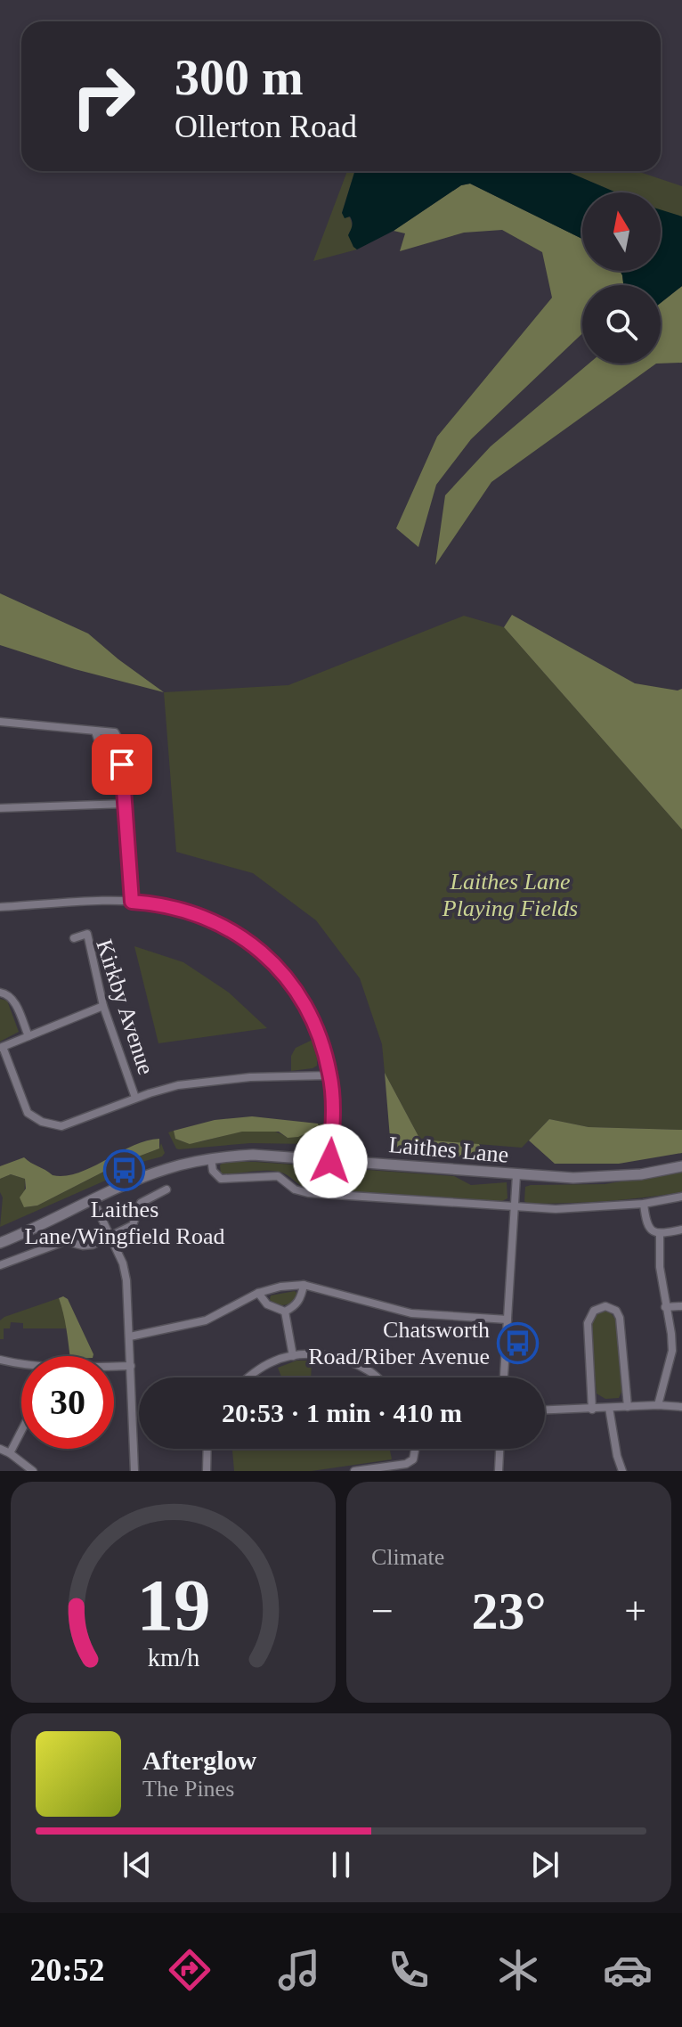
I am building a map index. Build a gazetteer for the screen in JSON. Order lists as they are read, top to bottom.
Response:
{
  "streets": {
    "main road": ["Laithes Lane"],
    "street": ["Kirkby Avenue"]
  },
  "parks": ["Laithes Lane Playing Fields"],
  "places": {
    "bus stop": ["Laithes Lane/Wingfield Road", "Chatsworth Road/Riber Avenue"]
  },
  "north": "top",
  "page": {
    "turn": ["300 m", "Ollerton Road"],
    "limit": "30",
    "trip": "20:53 · 1 min · 410 m",
    "tile": "Climate",
    "heat": ["−", "23°", "+"],
    "song": ["Afterglow", "The Pines"],
    "tabs": "20:52",
    "gauge": ["19", "km/h"]
  }
}
